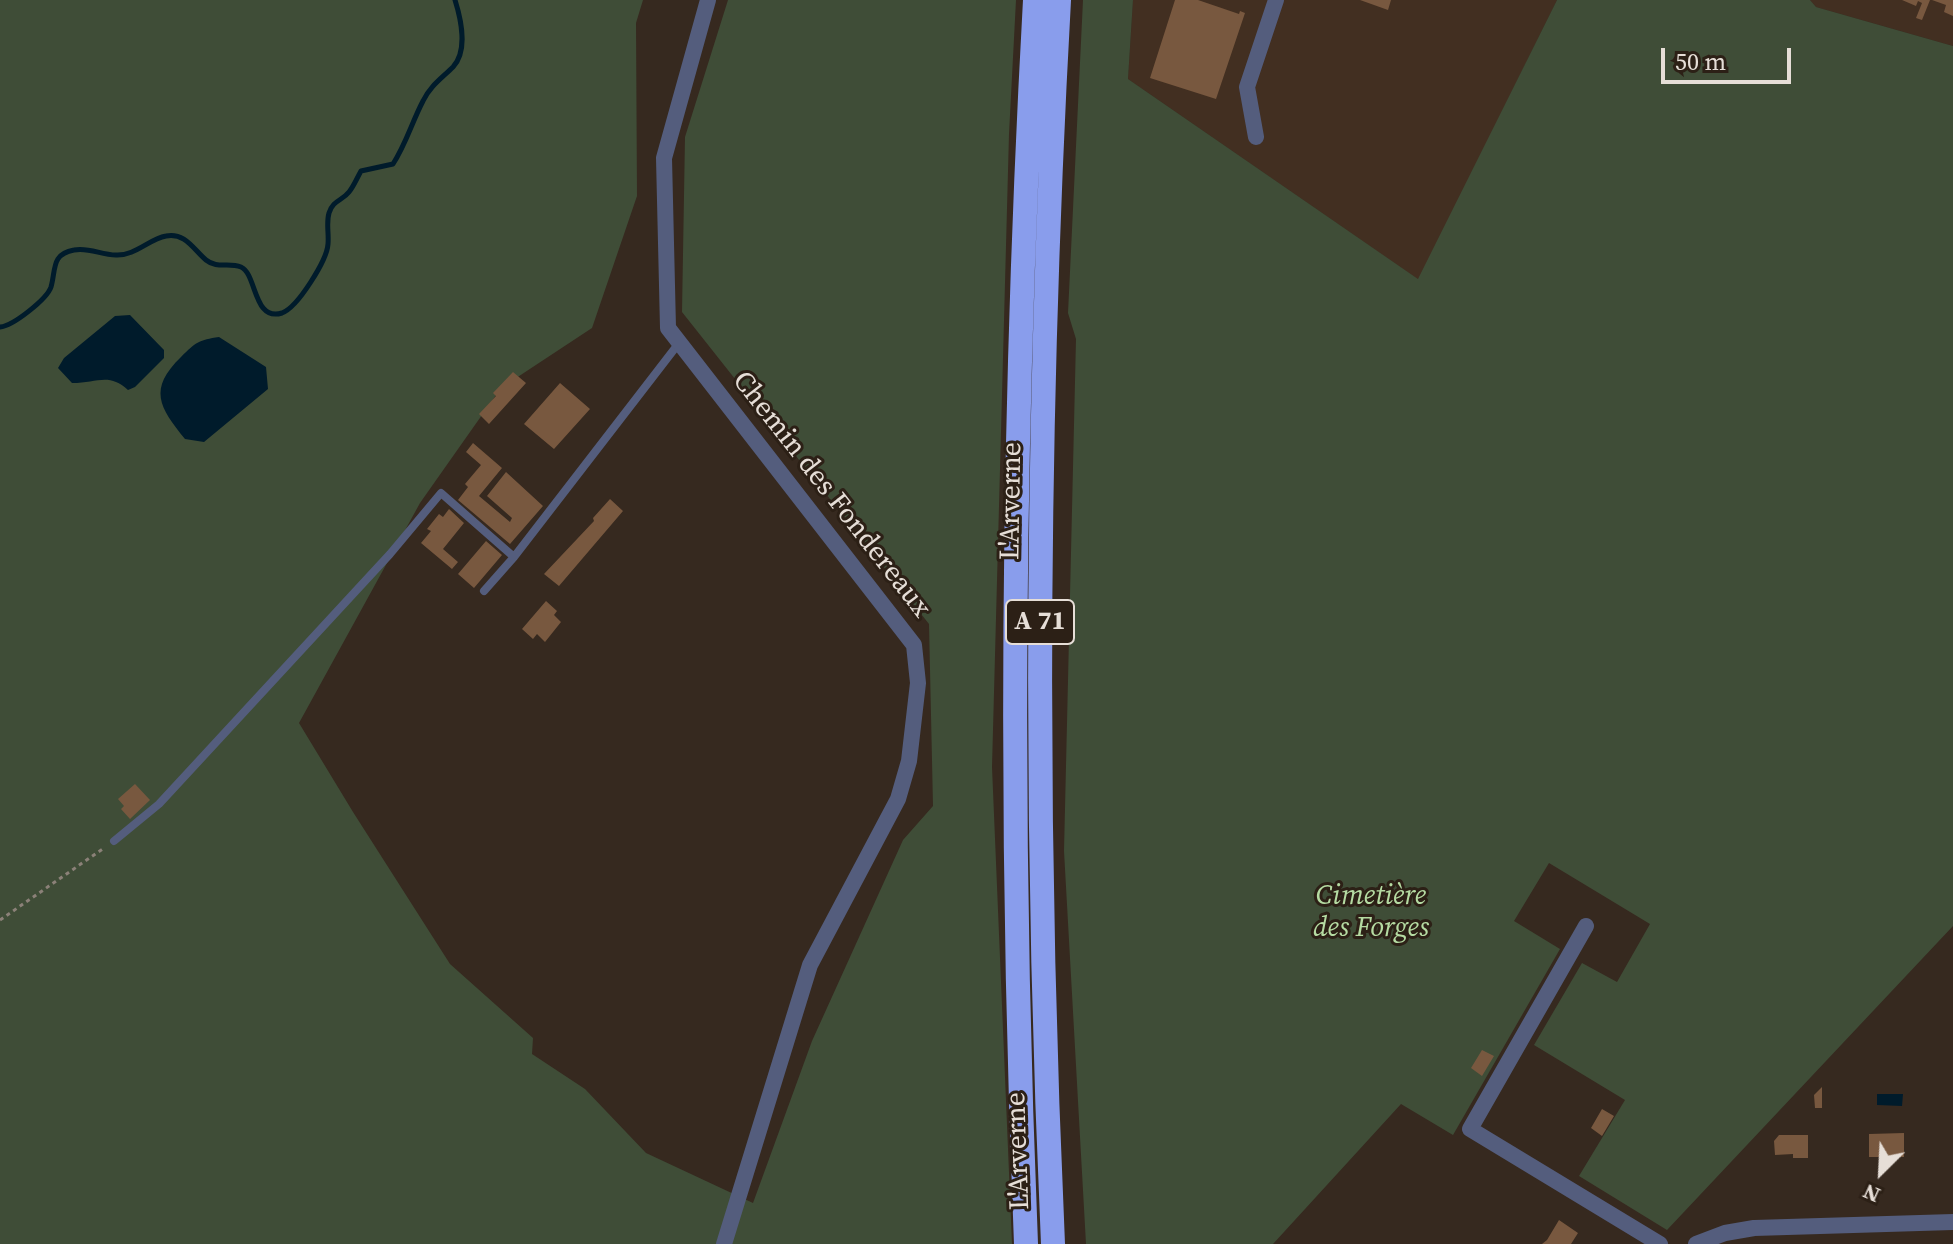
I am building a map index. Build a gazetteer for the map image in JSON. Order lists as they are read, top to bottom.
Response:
{
  "streets": {
    "highway": ["L'Arverne", "A 71"],
    "street": ["Chemin des Fondereaux"]
  },
  "parks": ["Cimetière des Forges"],
  "scale_bar": "50 m",
  "north": "bottom left"
}
